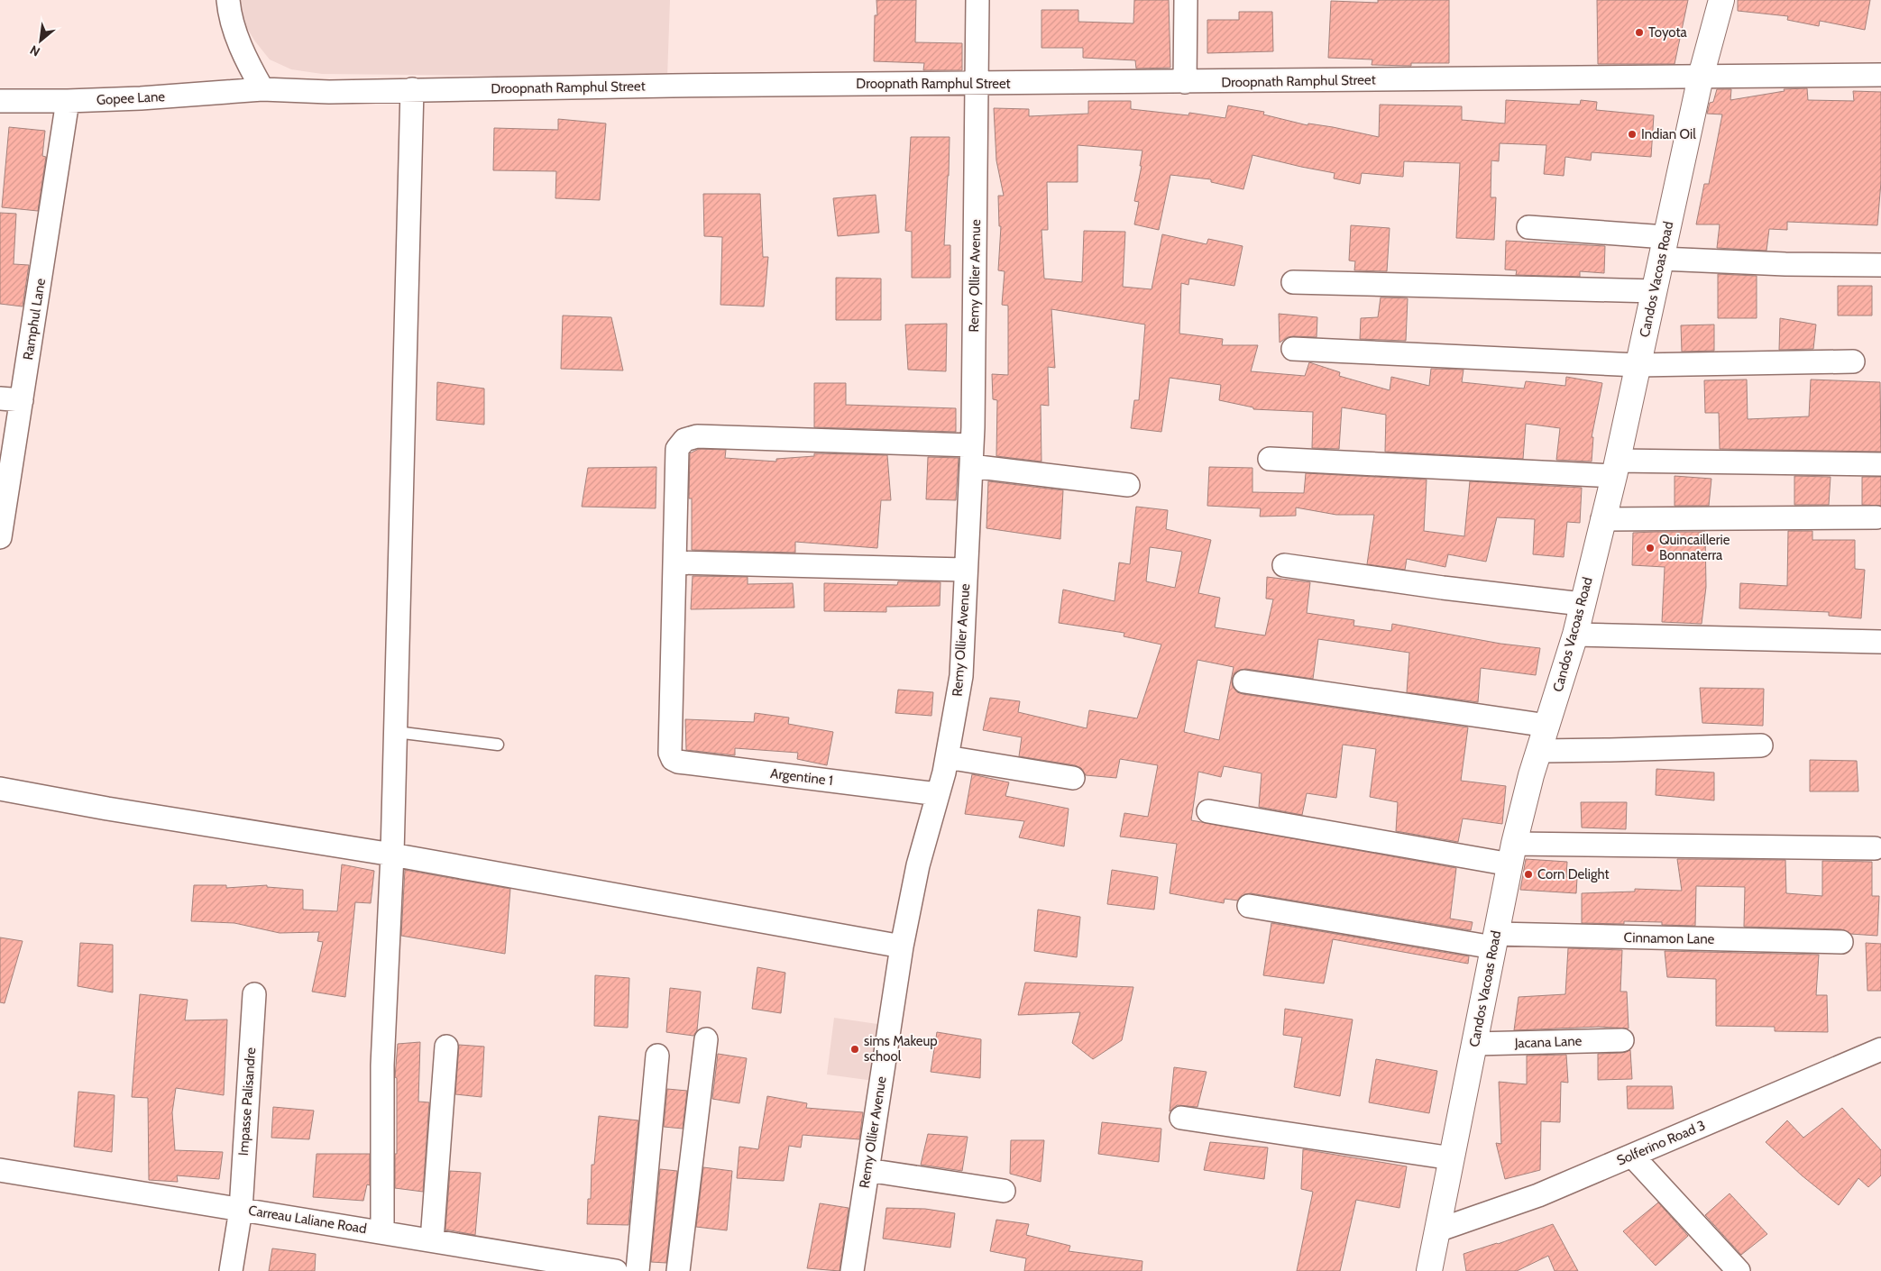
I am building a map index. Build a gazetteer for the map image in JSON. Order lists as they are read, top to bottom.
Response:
{
  "streets": {
    "main road": ["Candos Vacoas Road"],
    "street": [
      "Droopnath Ramphul Street",
      "Gopee Lane",
      "Remy Ollier Avenue",
      "Ramphul Lane",
      "Argentine 1",
      "Cinnamon Lane",
      "Jacana Lane",
      "Impasse Palisandre",
      "Solferino Road 3",
      "Carreau Laliane Road"
    ]
  },
  "crossings": [
    ["Droopnath Ramphul Street", "Gopee Lane"],
    ["Droopnath Ramphul Street", "Remy Ollier Avenue"],
    ["Droopnath Ramphul Street", "Candos Vacoas Road"],
    ["Gopee Lane", "Ramphul Lane"],
    ["Remy Ollier Avenue", "Argentine 1"],
    ["Candos Vacoas Road", "Cinnamon Lane"],
    ["Candos Vacoas Road", "Jacana Lane"],
    ["Candos Vacoas Road", "Solferino Road 3"],
    ["Impasse Palisandre", "Carreau Laliane Road"]
  ],
  "places": [
    "Toyota",
    "Indian Oil",
    "Quincaillerie Bonnaterra",
    "Corn Delight",
    "sims Makeup school"
  ],
  "north": "bottom left"
}
